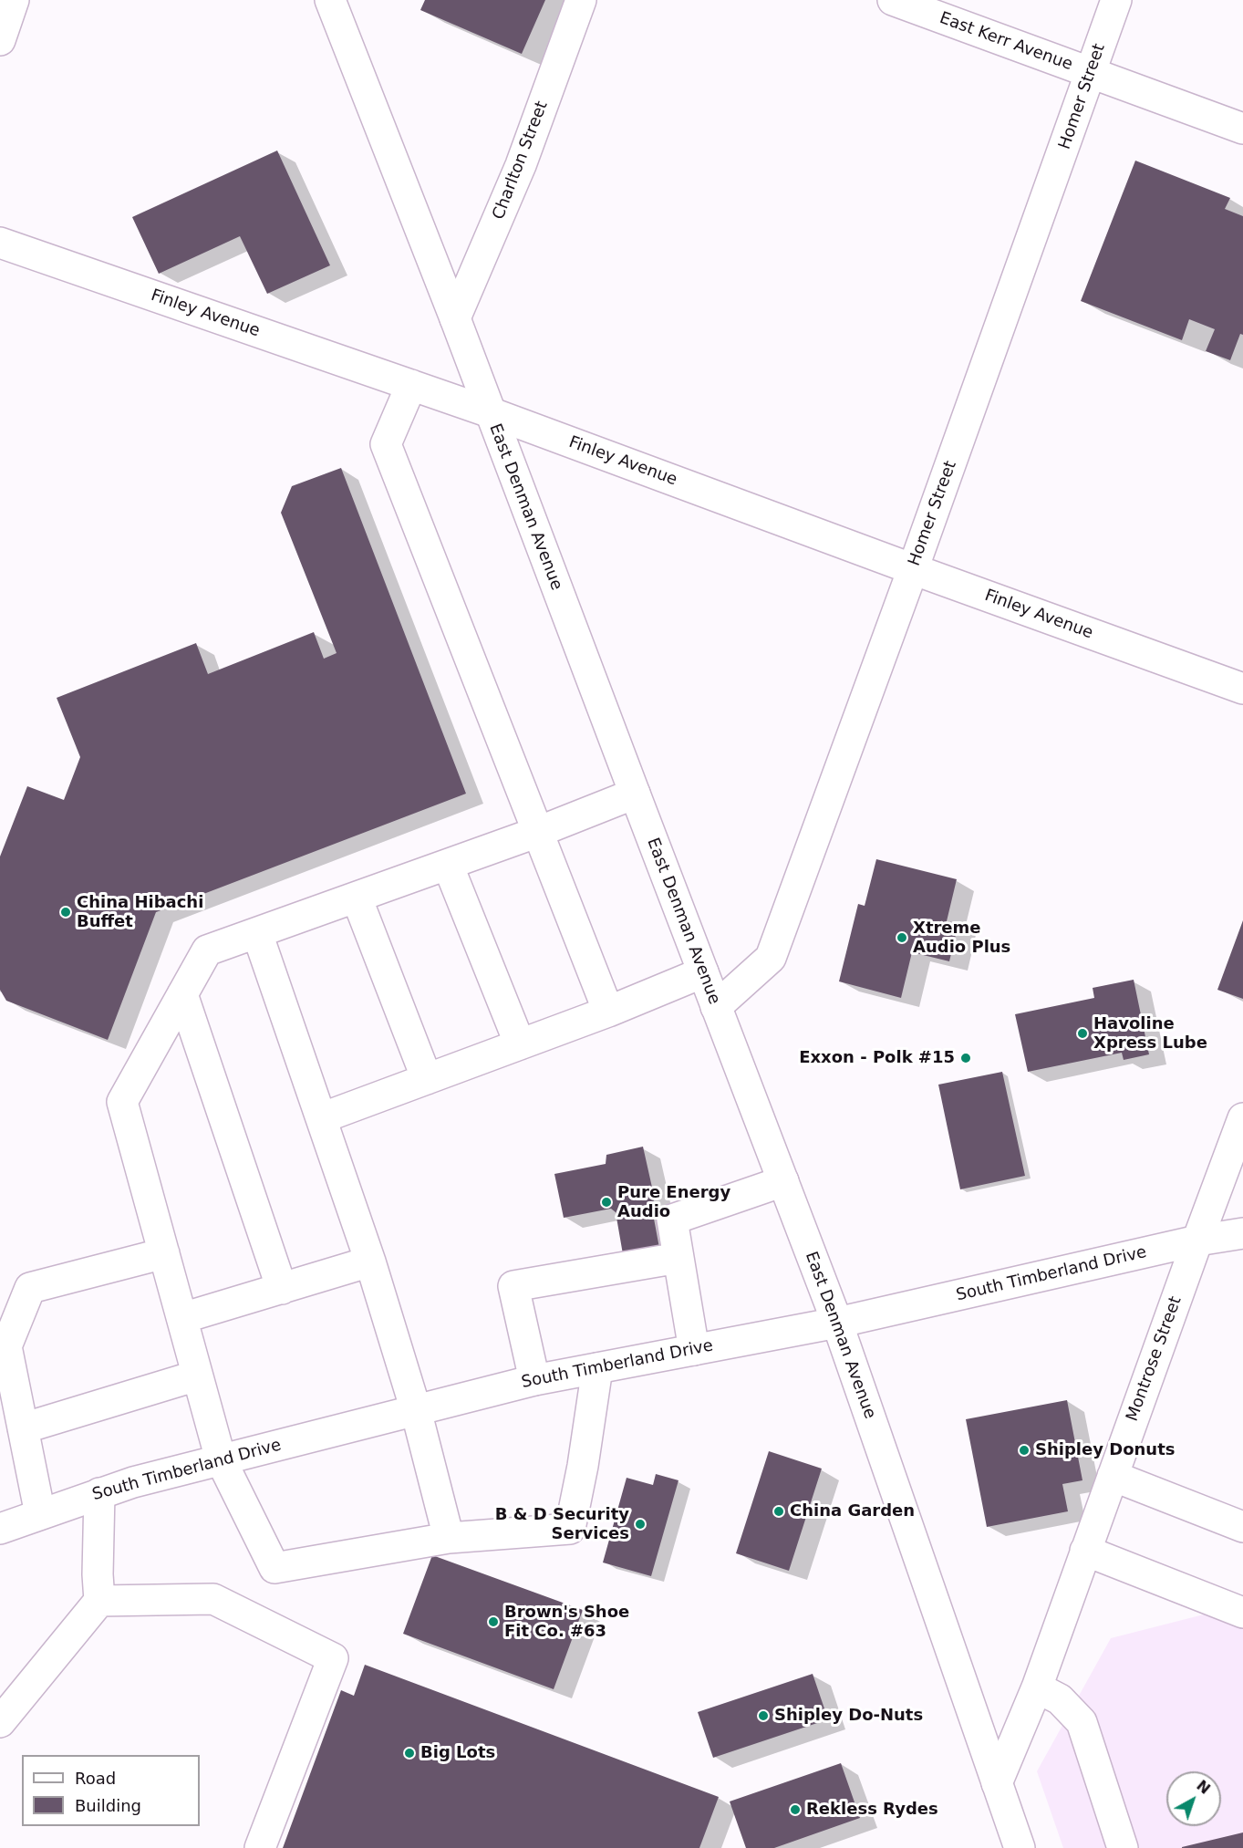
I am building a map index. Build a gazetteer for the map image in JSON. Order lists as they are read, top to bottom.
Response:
{
  "streets": {
    "street": [
      "East Kerr Avenue",
      "Homer Street",
      "Charlton Street",
      "Finley Avenue",
      "East Denman Avenue",
      "South Timberland Drive",
      "Montrose Street"
    ]
  },
  "crossings": [
    ["East Kerr Avenue", "Homer Street"],
    ["Homer Street", "Finley Avenue"],
    ["Homer Street", "East Denman Avenue"],
    ["Charlton Street", "East Denman Avenue"],
    ["Finley Avenue", "East Denman Avenue"],
    ["East Denman Avenue", "South Timberland Drive"],
    ["East Denman Avenue", "Montrose Street"],
    ["South Timberland Drive", "Montrose Street"]
  ],
  "places": [
    "China Hibachi Buffet",
    "Xtreme Audio Plus",
    "Havoline Xpress Lube",
    "Exxon - Polk #15",
    "Pure Energy Audio",
    "Shipley Donuts",
    "China Garden",
    "B & D Security Services",
    "Brown's Shoe Fit Co. #63",
    "Shipley Do-Nuts",
    "Big Lots",
    "Rekless Rydes"
  ],
  "legend": ["Road", "Building"],
  "north": "top right"
}
